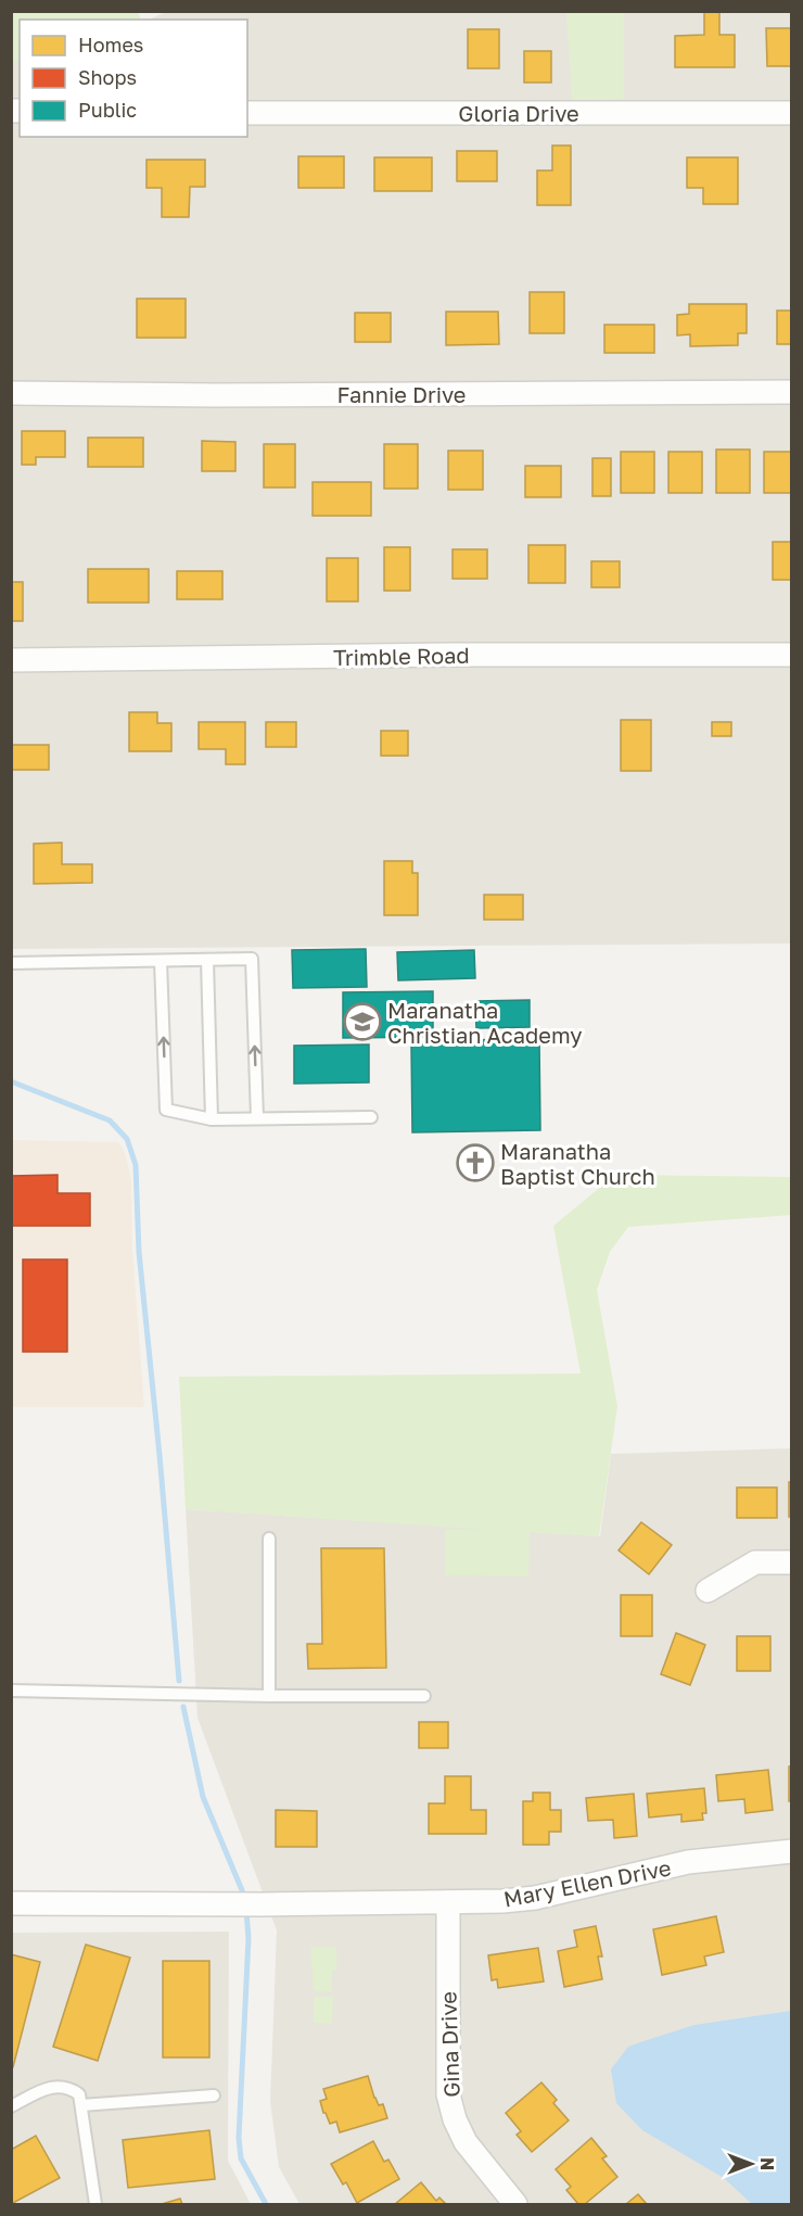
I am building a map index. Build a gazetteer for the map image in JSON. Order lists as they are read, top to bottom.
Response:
{
  "streets": {
    "street": [
      "Gloria Drive",
      "Fannie Drive",
      "Trimble Road",
      "Mary Ellen Drive",
      "Gina Drive"
    ]
  },
  "crossings": [
    ["Mary Ellen Drive", "Gina Drive"]
  ],
  "places": {
    "school or university": ["Maranatha Christian Academy"],
    "church": ["Maranatha Baptist Church"]
  },
  "legend": ["Homes", "Shops", "Public"],
  "north": "right"
}
